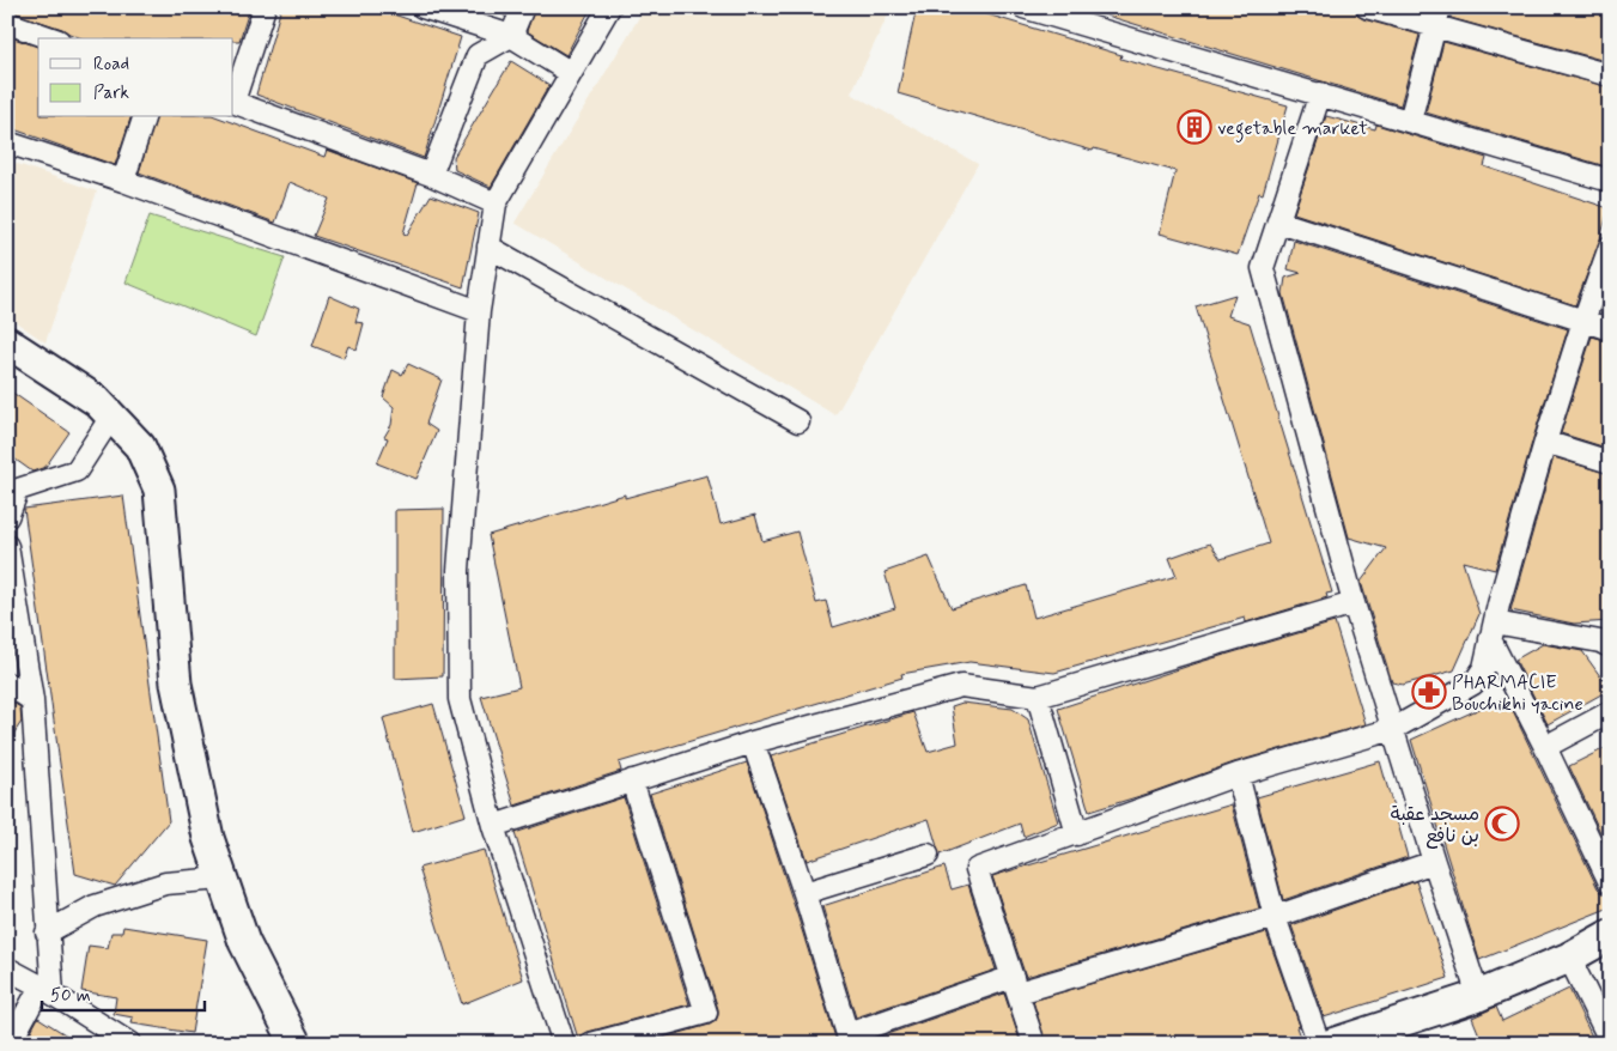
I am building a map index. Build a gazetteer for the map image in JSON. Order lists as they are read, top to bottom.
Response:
{
  "places": {
    "building": ["vegetable market"],
    "pharmacy": ["PHARMACIE Bouchikhi yacine"],
    "mosque": ["مسجد عقبة بن نافع"]
  },
  "legend": ["Road", "Park"],
  "scale_bar": "50 m"
}
